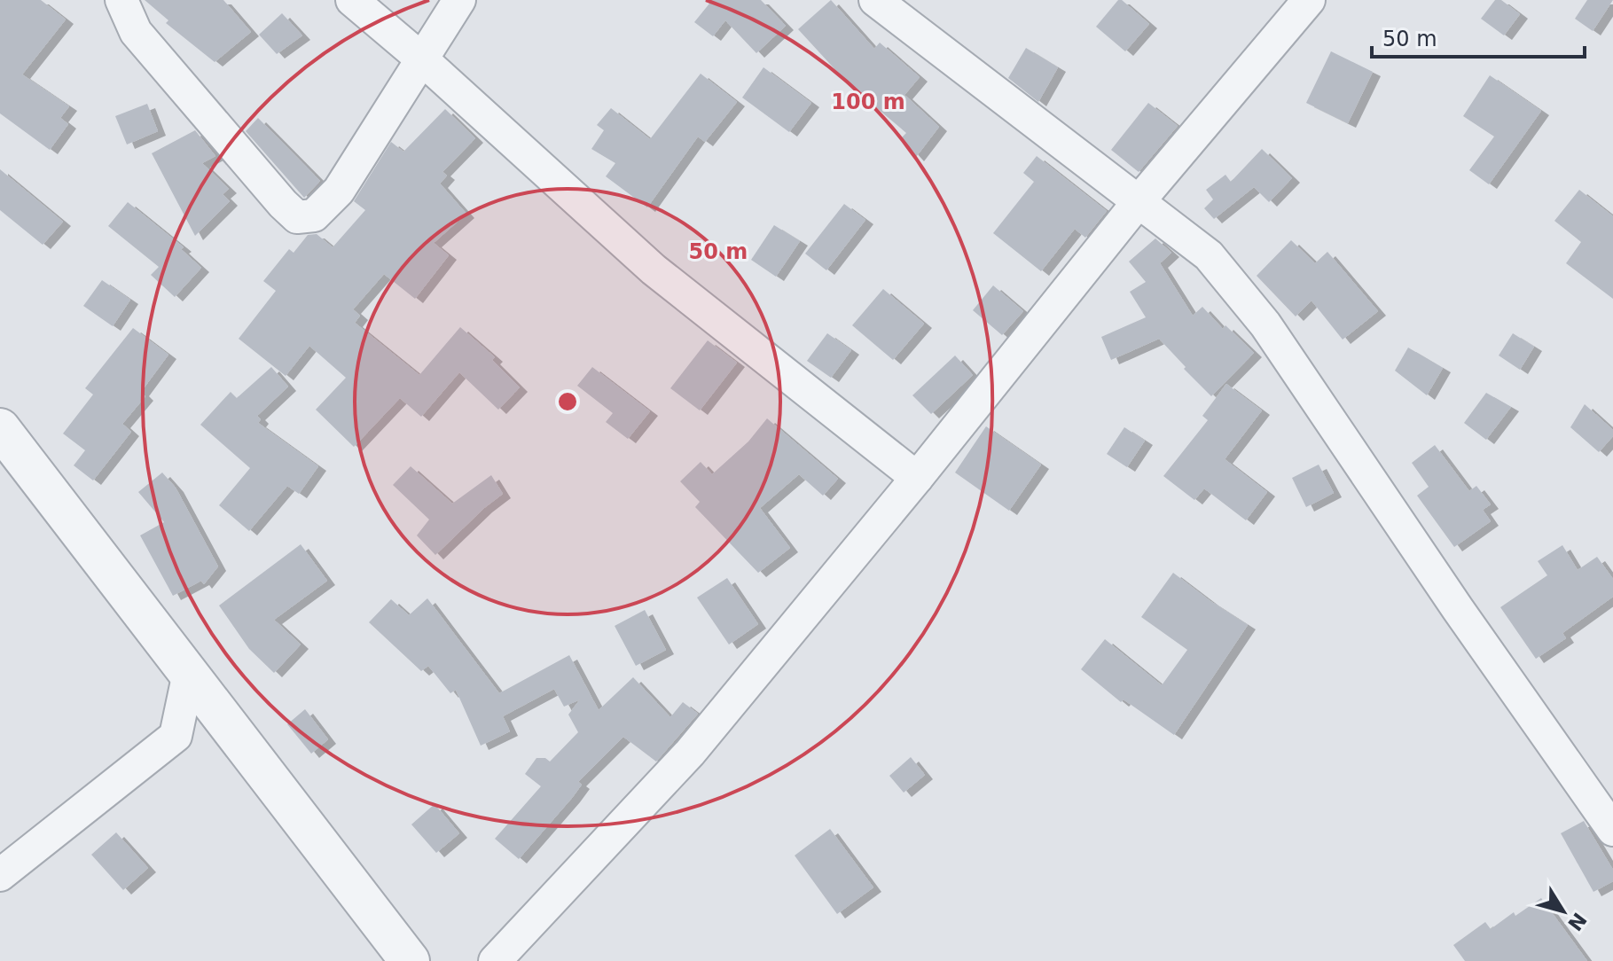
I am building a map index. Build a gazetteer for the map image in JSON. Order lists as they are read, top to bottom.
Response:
{
  "scale_bar": "50 m",
  "north": "bottom right",
  "rings": ["100 m", "50 m"]
}
